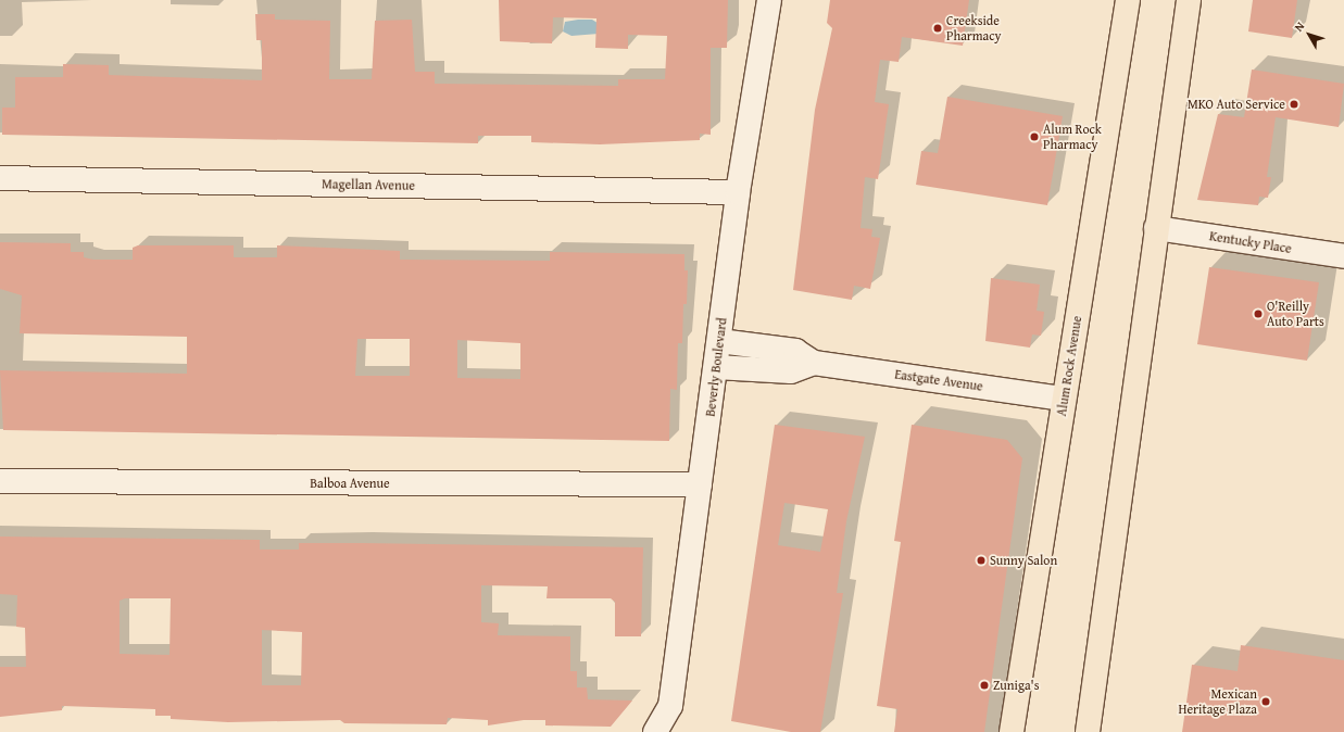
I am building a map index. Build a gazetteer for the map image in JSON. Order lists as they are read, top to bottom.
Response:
{
  "streets": {
    "main road": ["Alum Rock Avenue"],
    "street": [
      "Magellan Avenue",
      "Kentucky Place",
      "Beverly Boulevard",
      "Eastgate Avenue",
      "Balboa Avenue"
    ]
  },
  "crossings": [
    ["Magellan Avenue", "Beverly Boulevard"],
    ["Alum Rock Avenue", "Eastgate Avenue"],
    ["Beverly Boulevard", "Eastgate Avenue"],
    ["Beverly Boulevard", "Balboa Avenue"]
  ],
  "places": [
    "Creekside Pharmacy",
    "MKO Auto Service",
    "Alum Rock Pharmacy",
    "O'Reilly Auto Parts",
    "Sunny Salon",
    "Zuniga's",
    "Mexican Heritage Plaza"
  ],
  "north": "top left"
}
